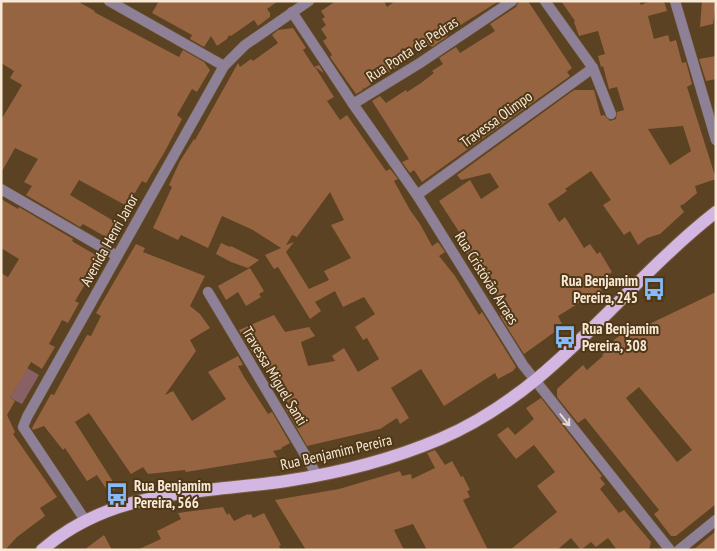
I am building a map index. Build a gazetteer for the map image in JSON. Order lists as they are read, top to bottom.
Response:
{
  "streets": {
    "main road": ["Rua Benjamim Pereira"],
    "street": [
      "Rua Ponta de Pedras",
      "Travessa Olimpo",
      "Avenida Henri Janor",
      "Rua Cristóvão Arraes",
      "Travessa Miguel Santi"
    ]
  },
  "crossings": [
    ["Rua Ponta de Pedras", "Rua Cristóvão Arraes"],
    ["Travessa Olimpo", "Rua Cristóvão Arraes"],
    ["Avenida Henri Janor", "Rua Cristóvão Arraes"],
    ["Avenida Henri Janor", "Rua Benjamim Pereira"],
    ["Rua Cristóvão Arraes", "Rua Benjamim Pereira"],
    ["Travessa Miguel Santi", "Rua Benjamim Pereira"]
  ],
  "places": {
    "bus stop": ["Rua Benjamim Pereira, 245", "Rua Benjamim Pereira, 308", "Rua Benjamim Pereira, 566"]
  }
}
